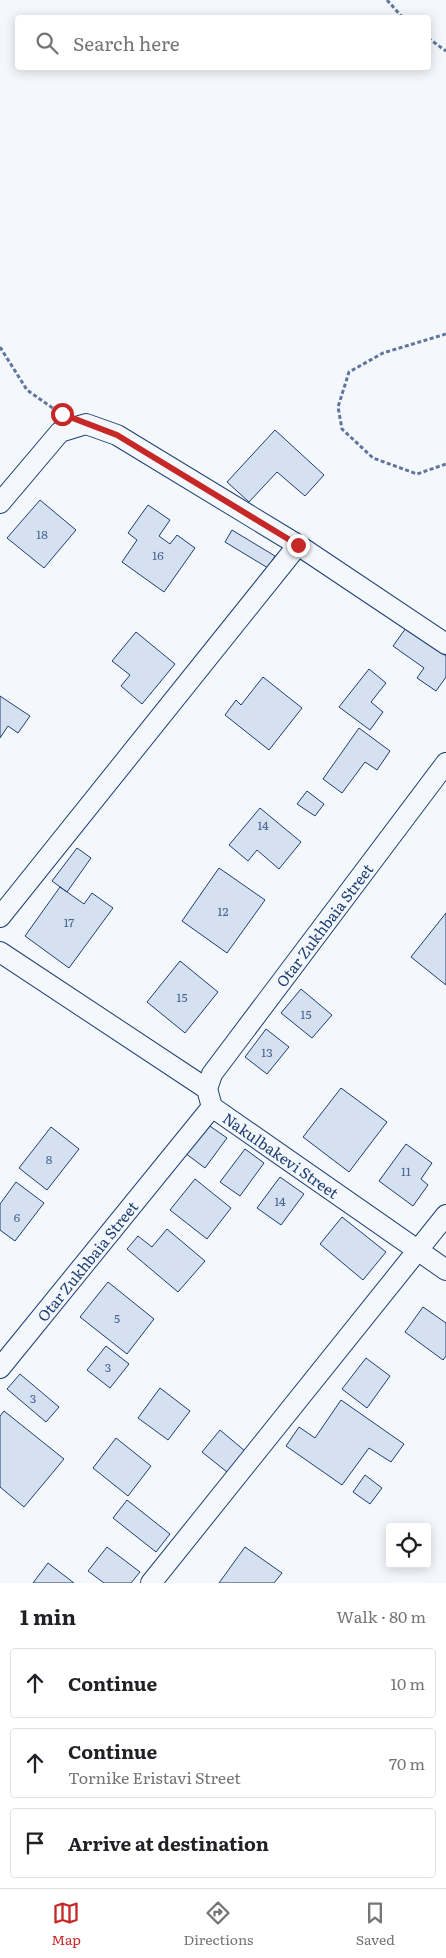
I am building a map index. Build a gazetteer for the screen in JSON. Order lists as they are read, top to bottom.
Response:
{
  "streets": {
    "street": ["Otar Zukhbaia Street", "Nakulbakevi Street"]
  },
  "crossings": [
    ["Otar Zukhbaia Street", "Nakulbakevi Street"]
  ],
  "house_numbers": [
    "18",
    "16",
    "14",
    "12",
    "17",
    "15",
    "15",
    "13",
    "8",
    "11",
    "14",
    "6",
    "5",
    "3",
    "3"
  ],
  "page": {
    "search": "Search here",
    "heading": ["1 min", "Walk · 80 m"],
    "list": [
      ["Continue", "10 m"],
      ["Continue", "Tornike Eristavi Street", "70 m"],
      "Arrive at destination"
    ],
    "nav": ["Map", "Directions", "Saved"]
  }
}
